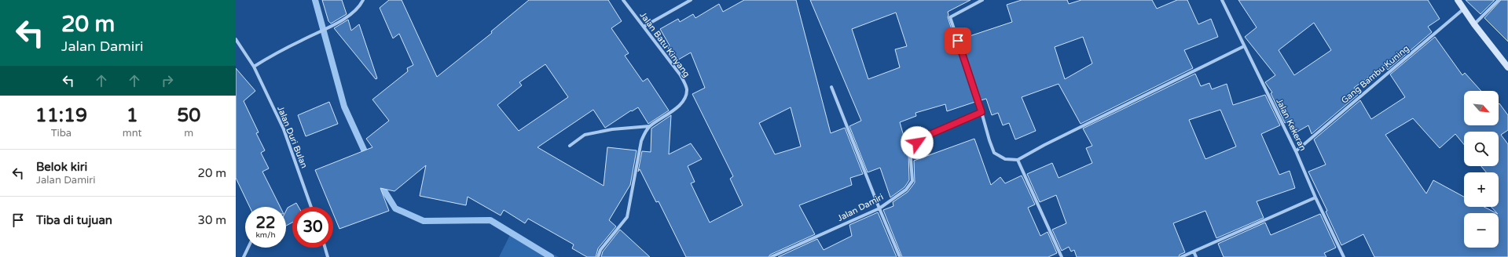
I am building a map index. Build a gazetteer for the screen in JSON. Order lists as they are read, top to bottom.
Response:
{
  "streets": {
    "street": [
      "Jalan Batu Kinyang",
      "Gang Bambu Kuning",
      "Jalan Kekeran",
      "Jalan Duri Bulan",
      "Jalan Damiri"
    ]
  },
  "crossings": [
    ["Gang Bambu Kuning", "Jalan Kekeran"]
  ],
  "north": "bottom right",
  "page": {
    "turn": ["20 m", "Jalan Damiri"],
    "map_buttons": ["+", "−"],
    "eta": [
      "11:19",
      "Tiba",
      "1",
      "mnt",
      "50",
      "m"
    ],
    "list": [
      {
        "name": "Belok kiri",
        "note": "Jalan Damiri",
        "value": "20 m"
      },
      {
        "name": "Tiba di tujuan",
        "value": "30 m"
      }
    ],
    "speed": "22 km/h",
    "limit": "30"
  }
}
